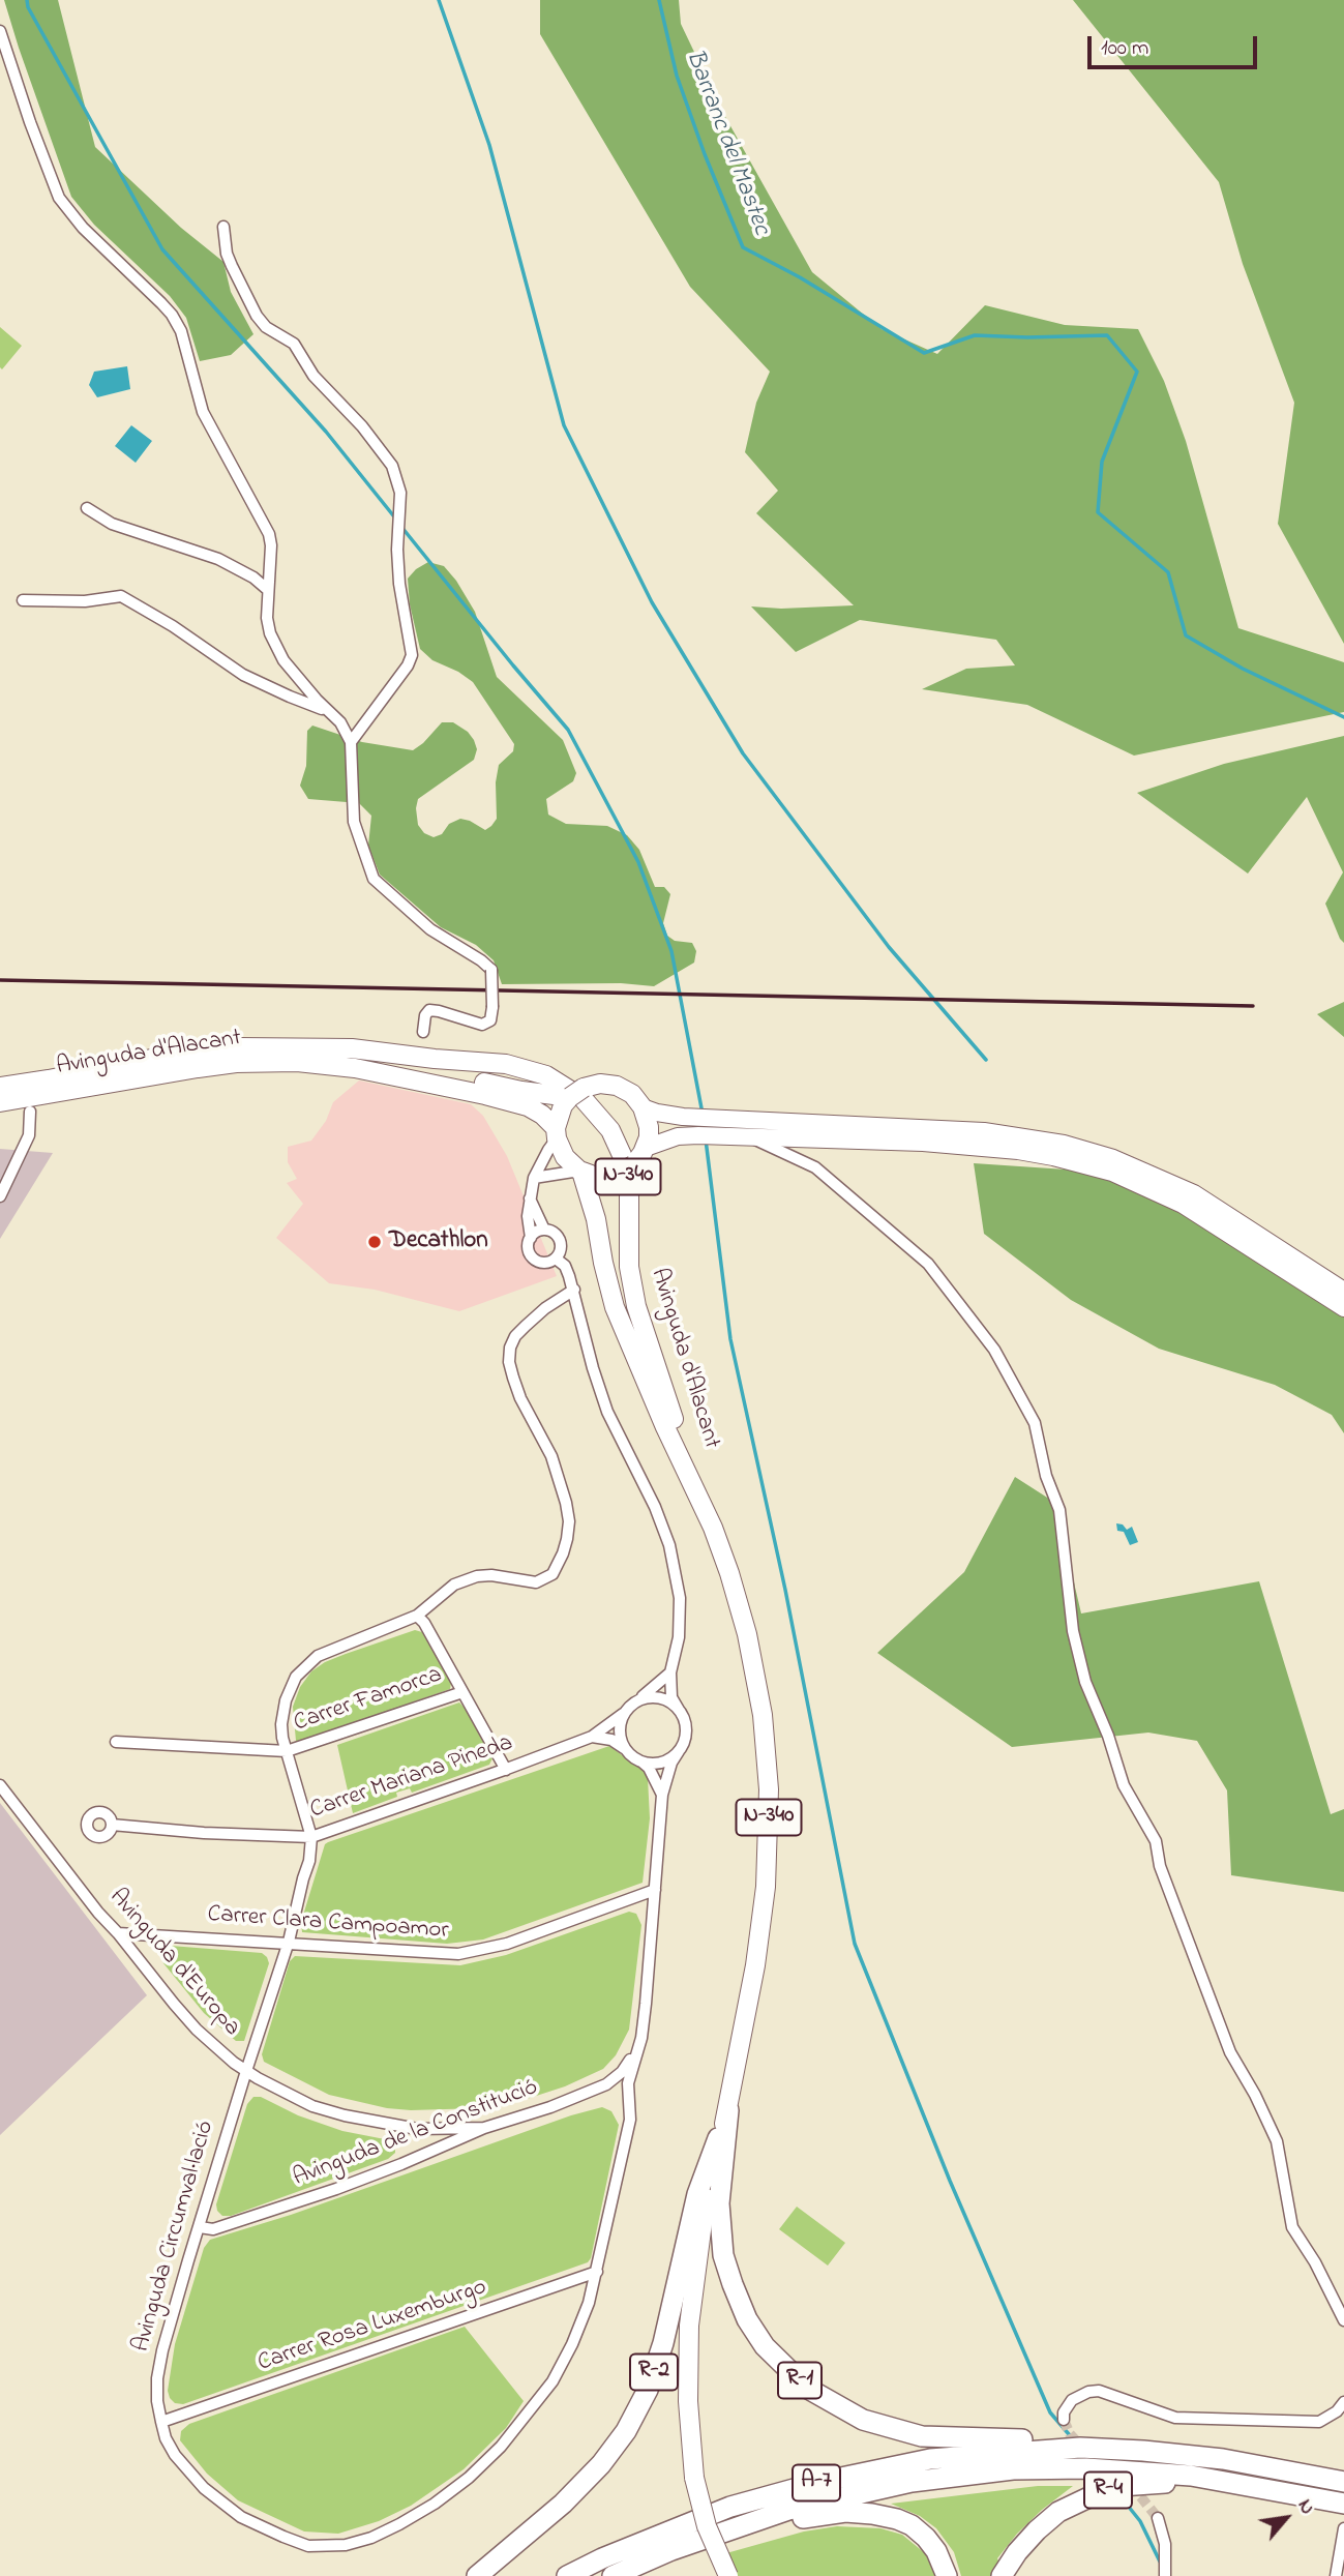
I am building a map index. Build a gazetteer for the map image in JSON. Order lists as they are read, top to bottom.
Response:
{
  "streets": {
    "highway": [
      "R-2",
      "R-1",
      "A-7",
      "R-4"
    ],
    "main road": ["Avinguda d'Alacant", "N-340"],
    "street": [
      "Carrer Famorca",
      "Carrer Mariana Pineda",
      "Carrer Clara Campoamor",
      "Avinguda d'Europa",
      "Avinguda de la Constitució",
      "Avinguda Circumval·lació",
      "Carrer Rosa Luxemburgo"
    ]
  },
  "crossings": [
    ["Avinguda d'Alacant", "N-340"],
    ["N-340", "R-2"],
    ["N-340", "R-1"],
    ["Carrer Famorca", "Avinguda Circumval·lació"],
    ["Carrer Mariana Pineda", "Avinguda Circumval·lació"],
    ["Carrer Clara Campoamor", "Avinguda d'Europa"],
    ["Carrer Clara Campoamor", "Avinguda Circumval·lació"],
    ["Avinguda d'Europa", "Avinguda de la Constitució"],
    ["Avinguda d'Europa", "Avinguda Circumval·lació"],
    ["Avinguda de la Constitució", "Avinguda Circumval·lació"],
    ["Avinguda Circumval·lació", "Carrer Rosa Luxemburgo"],
    ["R-2", "R-1"],
    ["R-1", "A-7"],
    ["A-7", "R-4"]
  ],
  "water": ["Barranc del Mastec"],
  "places": ["Decathlon"],
  "scale_bar": "100 m",
  "north": "top right"
}
